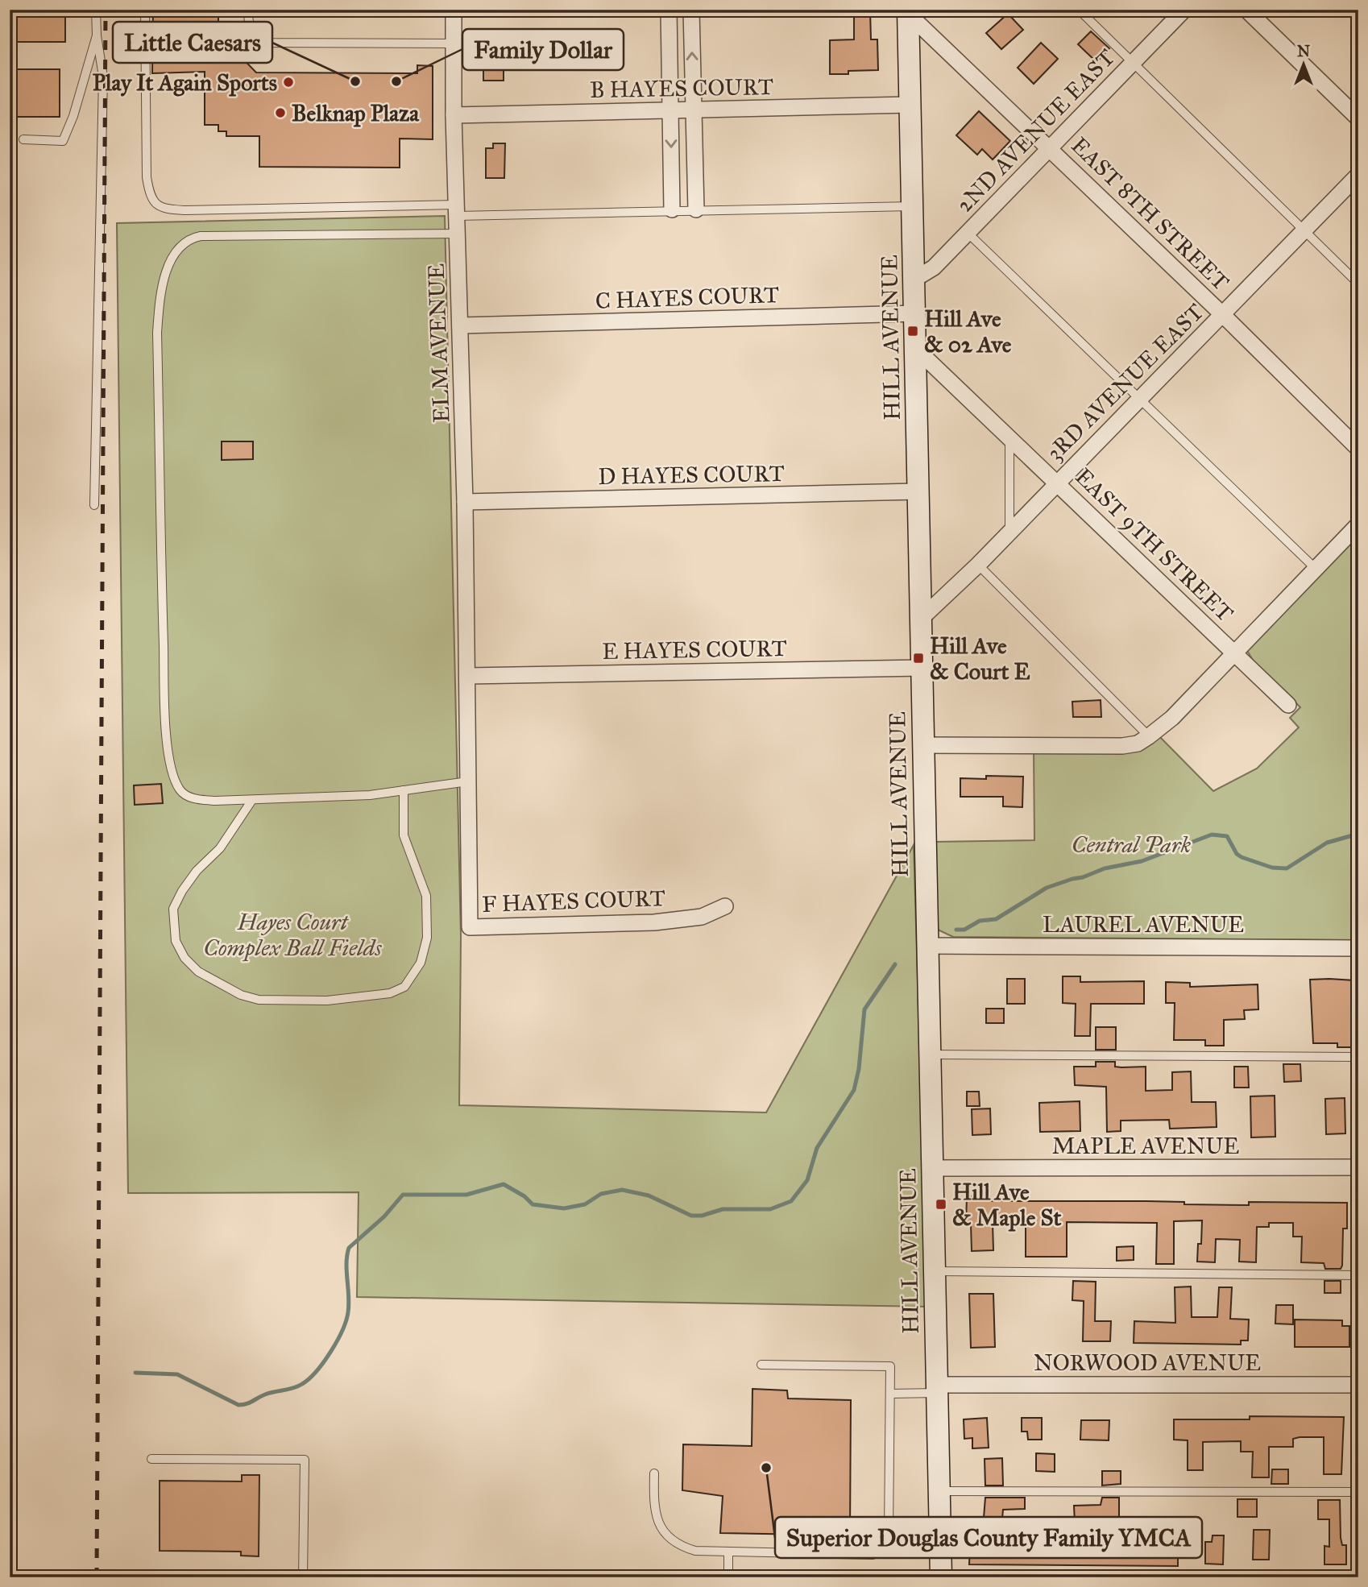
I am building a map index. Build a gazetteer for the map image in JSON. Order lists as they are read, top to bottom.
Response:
{
  "streets": {
    "street": [
      "B HAYES COURT",
      "2ND AVENUE EAST",
      "EAST 8TH STREET",
      "C HAYES COURT",
      "HILL AVENUE",
      "ELM AVENUE",
      "3RD AVENUE EAST",
      "D HAYES COURT",
      "EAST 9TH STREET",
      "E HAYES COURT",
      "F HAYES COURT",
      "LAUREL AVENUE",
      "MAPLE AVENUE",
      "NORWOOD AVENUE"
    ]
  },
  "crossings": [
    ["B HAYES COURT", "HILL AVENUE"],
    ["B HAYES COURT", "ELM AVENUE"],
    ["2ND AVENUE EAST", "EAST 8TH STREET"],
    ["2ND AVENUE EAST", "HILL AVENUE"],
    ["EAST 8TH STREET", "HILL AVENUE"],
    ["EAST 8TH STREET", "3RD AVENUE EAST"],
    ["C HAYES COURT", "HILL AVENUE"],
    ["C HAYES COURT", "ELM AVENUE"],
    ["HILL AVENUE", "3RD AVENUE EAST"],
    ["HILL AVENUE", "D HAYES COURT"],
    ["HILL AVENUE", "EAST 9TH STREET"],
    ["HILL AVENUE", "E HAYES COURT"],
    ["HILL AVENUE", "LAUREL AVENUE"],
    ["HILL AVENUE", "MAPLE AVENUE"],
    ["HILL AVENUE", "NORWOOD AVENUE"],
    ["ELM AVENUE", "D HAYES COURT"],
    ["ELM AVENUE", "E HAYES COURT"],
    ["ELM AVENUE", "F HAYES COURT"],
    ["3RD AVENUE EAST", "EAST 9TH STREET"],
    ["E HAYES COURT", "F HAYES COURT"]
  ],
  "parks": ["Central Park", "Hayes Court Complex Ball Fields"],
  "places": {
    "other": [
      "Little Caesars",
      "Family Dollar",
      "Play It Again Sports",
      "Belknap Plaza",
      "Superior Douglas County Family YMCA"
    ],
    "transit": ["Hill Ave & 02 Ave", "Hill Ave & Court E", "Hill Ave & Maple St"]
  },
  "north": "top"
}
